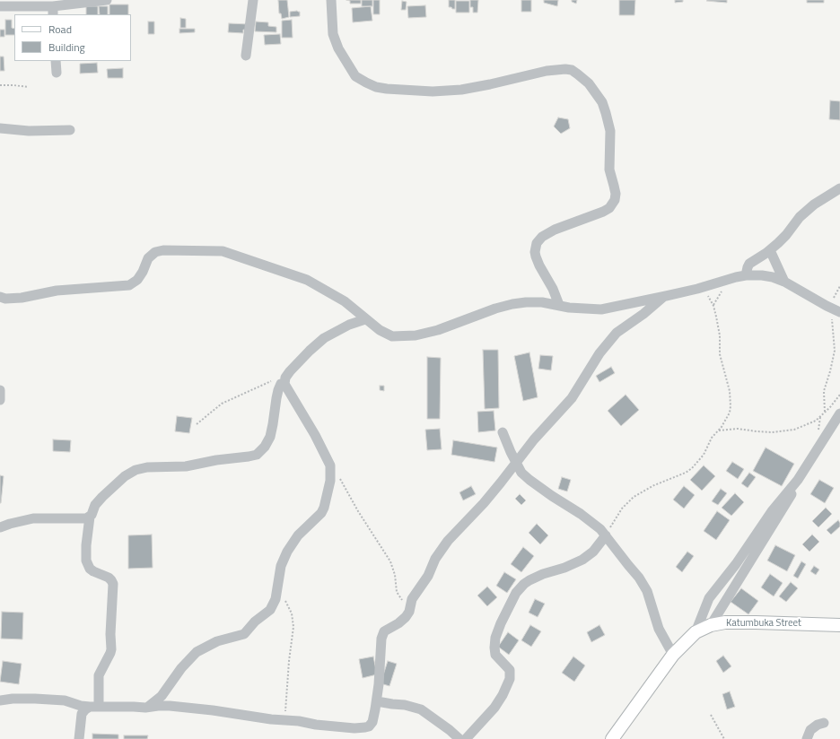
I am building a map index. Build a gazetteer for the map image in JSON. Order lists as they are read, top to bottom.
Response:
{
  "streets": {
    "main road": ["Katumbuka Street"]
  },
  "legend": ["Road", "Building"]
}
